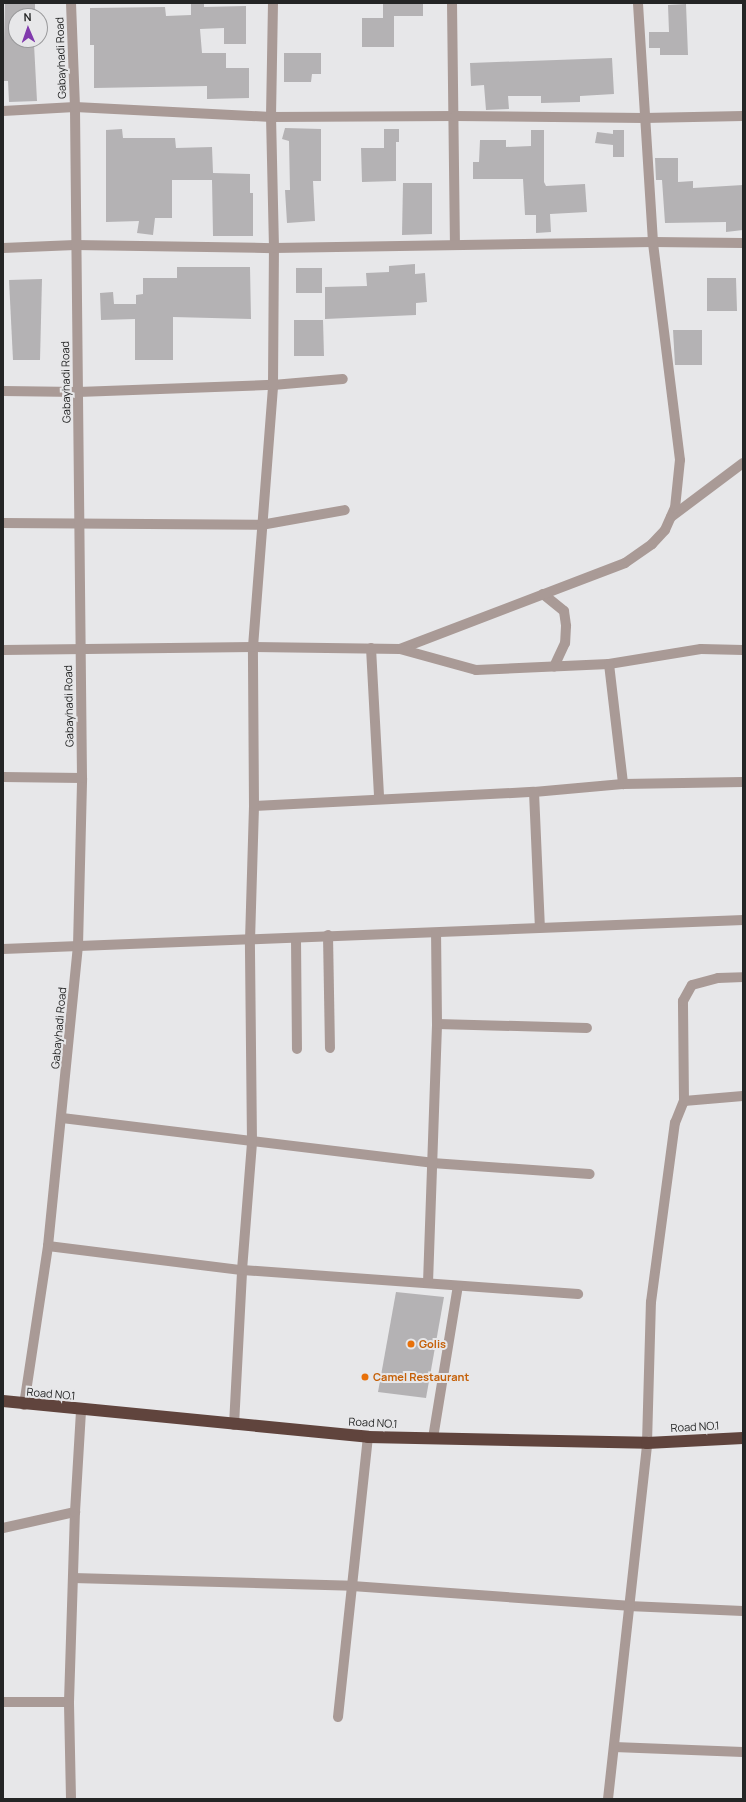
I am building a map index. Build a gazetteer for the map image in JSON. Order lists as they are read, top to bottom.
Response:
{
  "streets": {
    "highway": ["Road NO.1"],
    "street": ["Gabayhadi Road"]
  },
  "crossings": [
    ["Gabayhadi Road", "Road NO.1"]
  ],
  "places": ["Golis", "Camel Restaurant"],
  "north": "top"
}
